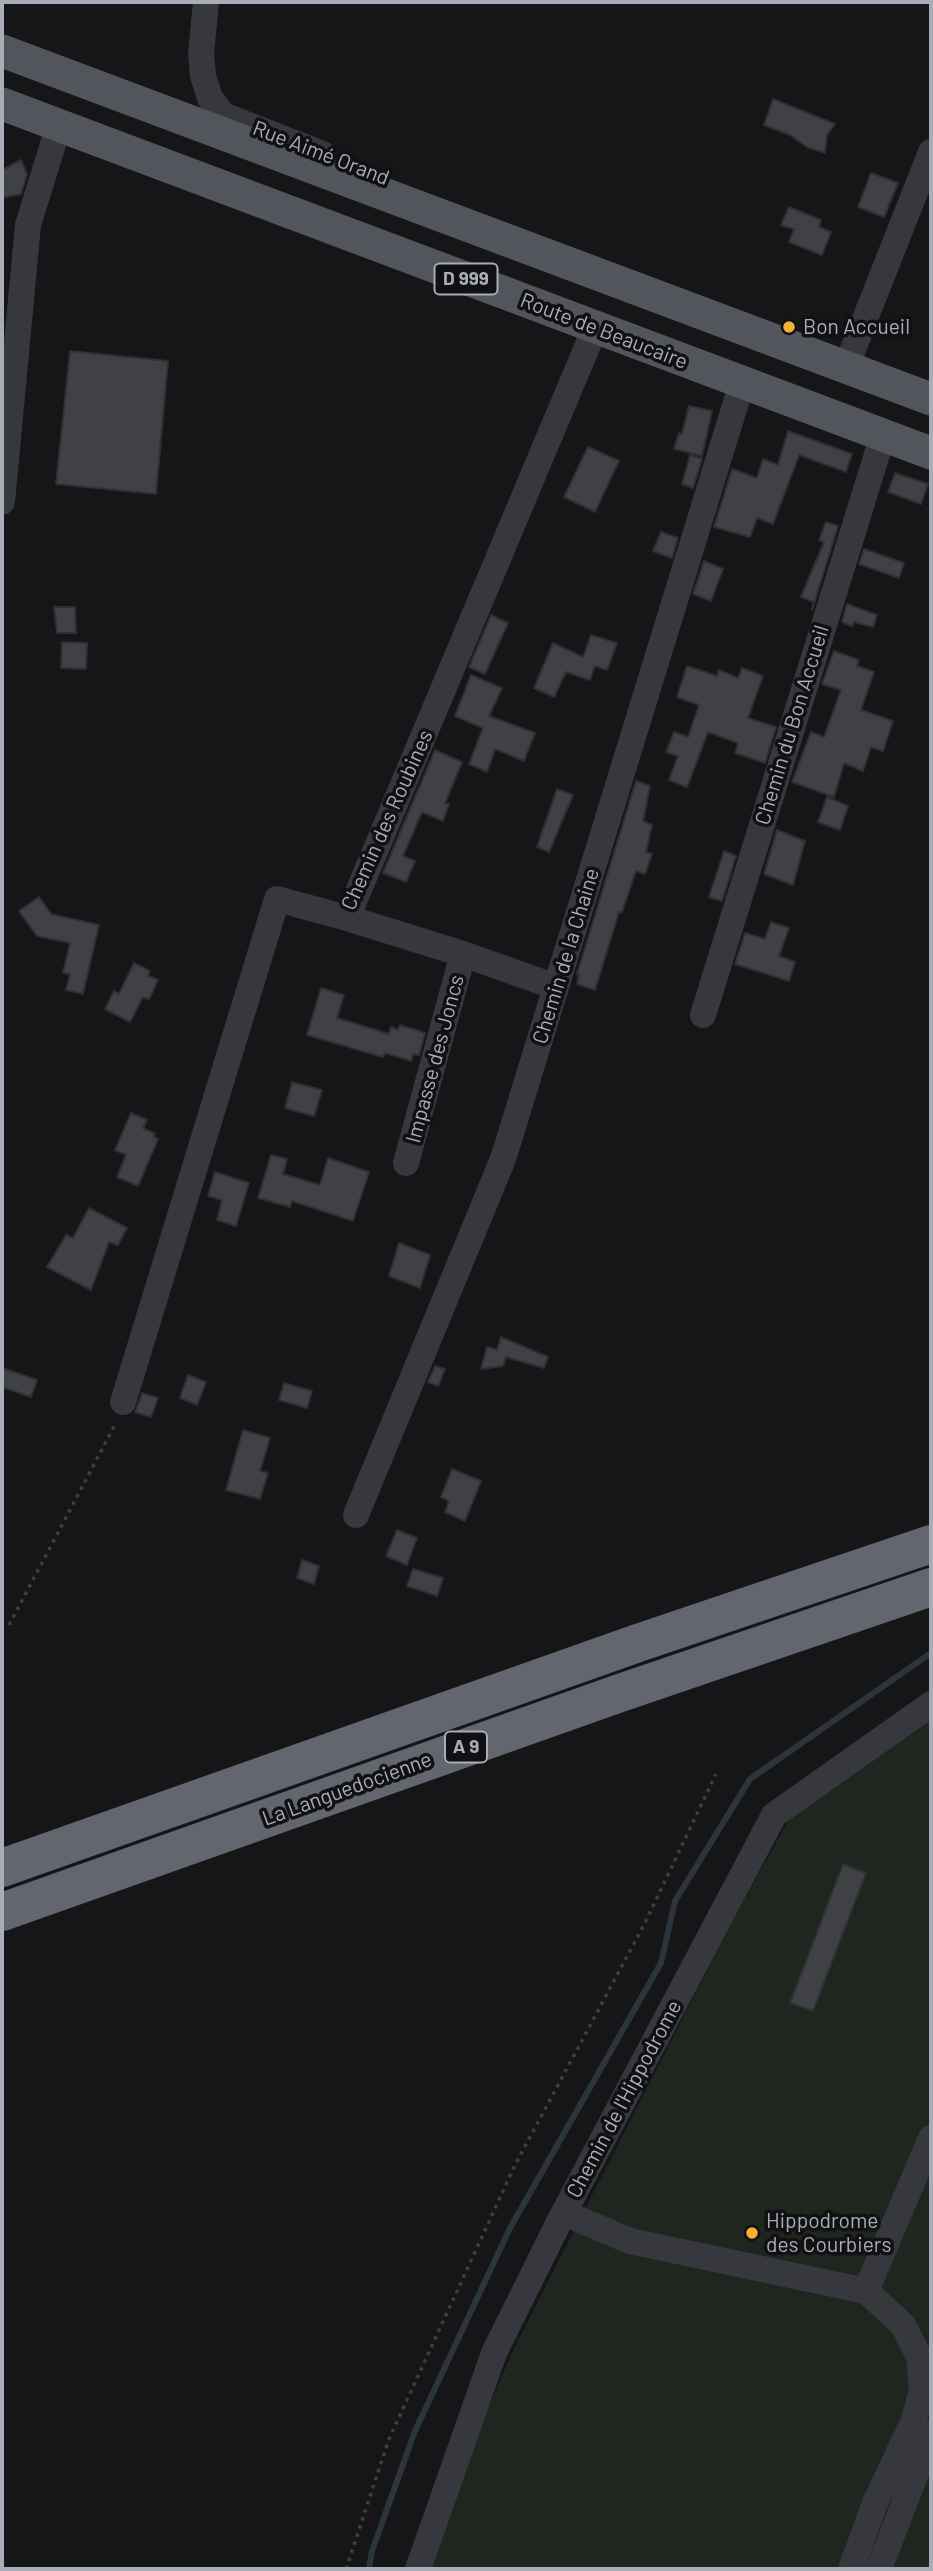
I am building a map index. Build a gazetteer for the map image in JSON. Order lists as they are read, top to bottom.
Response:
{
  "streets": {
    "highway": ["A 9", "La Languedocienne"],
    "main road": ["D 999", "Route de Beaucaire"],
    "street": [
      "Rue Aimé Orand",
      "Chemin du Bon Accueil",
      "Chemin des Roubines",
      "Chemin de la Chaine",
      "Impasse des Joncs",
      "Chemin de l'Hippodrome"
    ]
  },
  "crossings": [
    ["Rue Aimé Orand", "D 999"],
    ["Route de Beaucaire", "Chemin du Bon Accueil"],
    ["Route de Beaucaire", "Chemin des Roubines"],
    ["Route de Beaucaire", "Chemin de la Chaine"]
  ],
  "places": ["Bon Accueil", "Hippodrome des Courbiers"]
}
